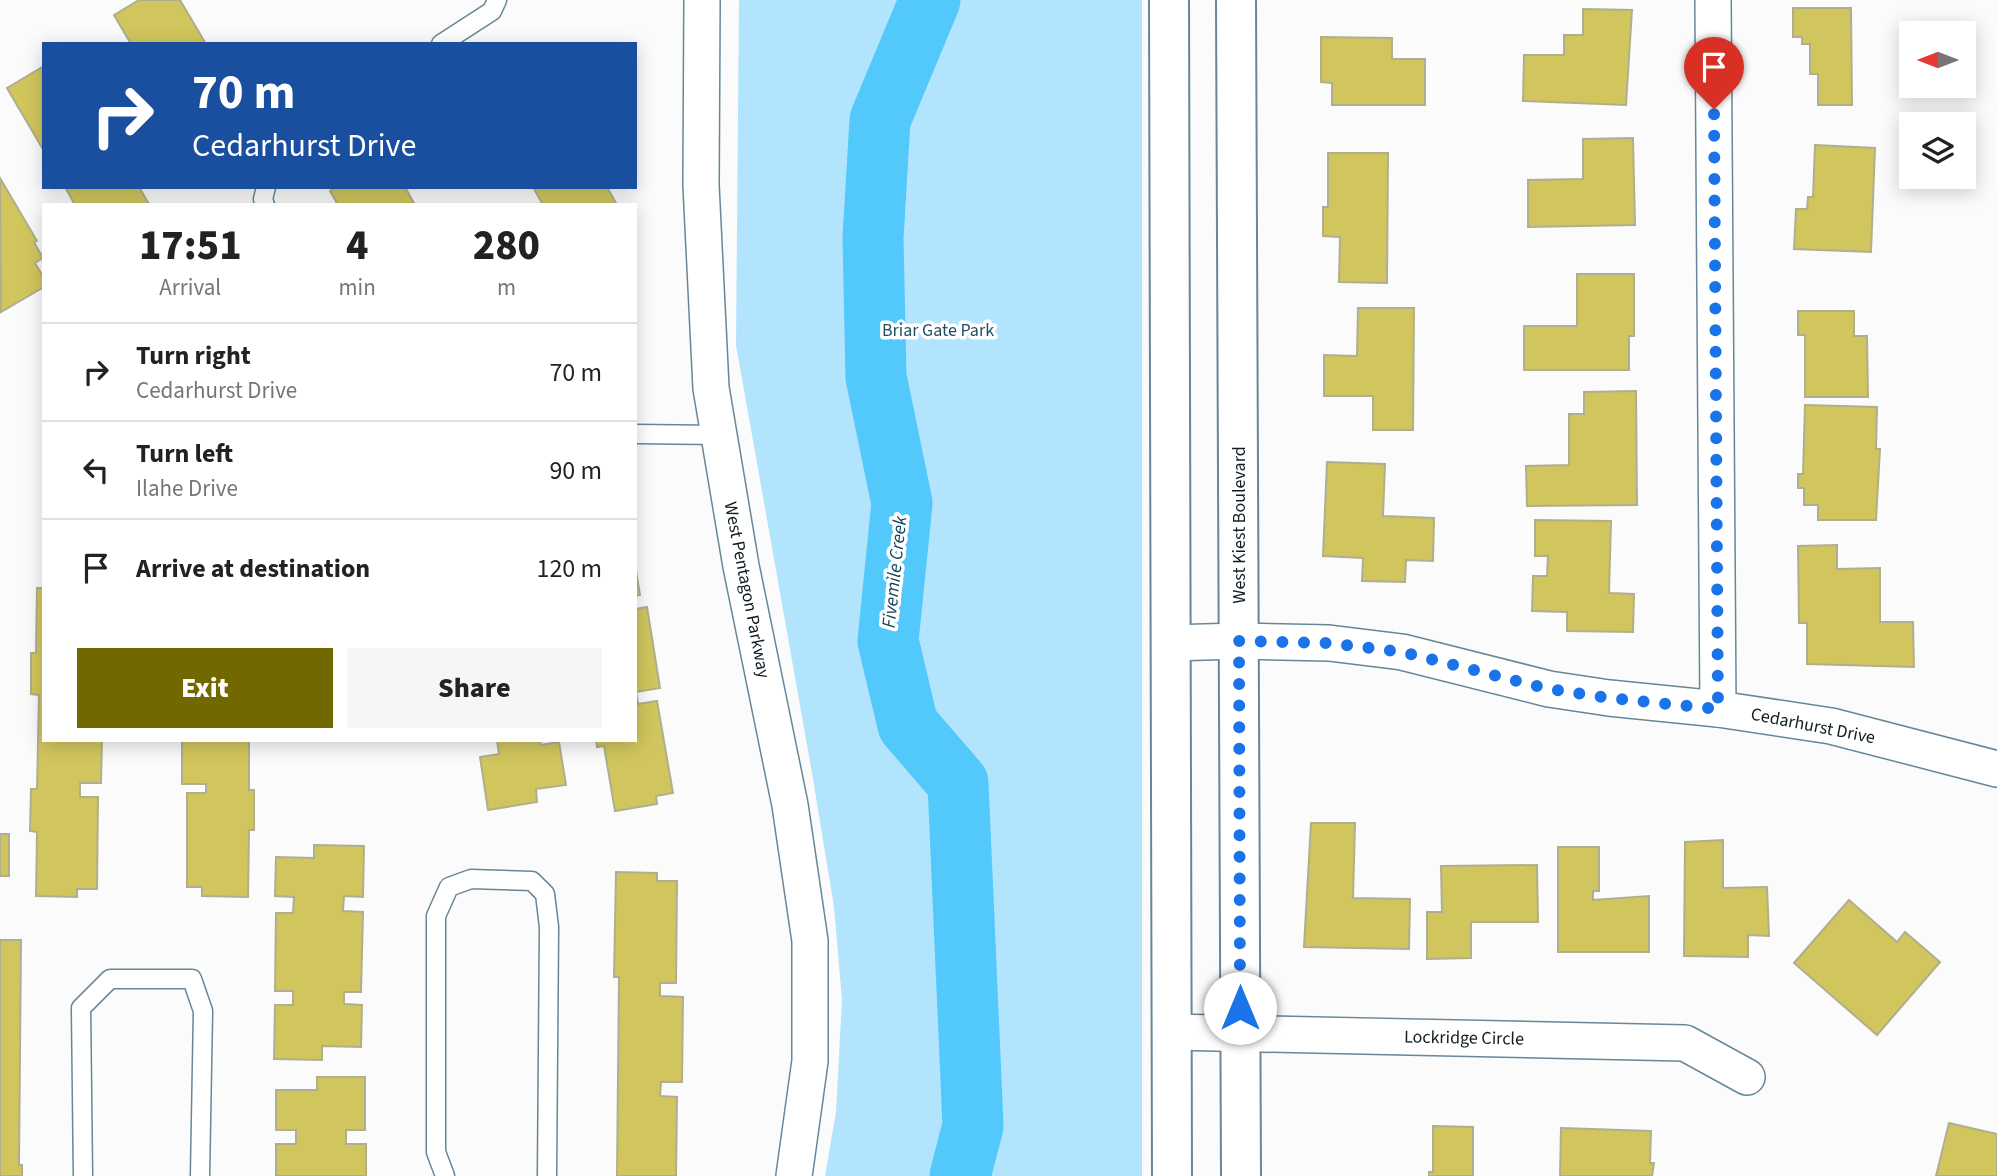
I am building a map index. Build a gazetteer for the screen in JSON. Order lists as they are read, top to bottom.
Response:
{
  "streets": {
    "main road": ["West Kiest Boulevard"],
    "street": ["West Pentagon Parkway", "Cedarhurst Drive", "Lockridge Circle"]
  },
  "crossings": [
    ["West Kiest Boulevard", "Cedarhurst Drive"],
    ["West Kiest Boulevard", "Lockridge Circle"]
  ],
  "water": ["Fivemile Creek"],
  "parks": ["Briar Gate Park"],
  "north": "left",
  "page": {
    "turn": ["70 m", "Cedarhurst Drive"],
    "eta": [
      "17:51",
      "Arrival",
      "4",
      "min",
      "280",
      "m"
    ],
    "list": [
      {
        "name": "Turn right",
        "note": "Cedarhurst Drive",
        "value": "70 m"
      },
      {
        "name": "Turn left",
        "note": "Ilahe Drive",
        "value": "90 m"
      },
      {
        "name": "Arrive at destination",
        "value": "120 m"
      }
    ],
    "buttons": ["Exit", "Share"]
  }
}
